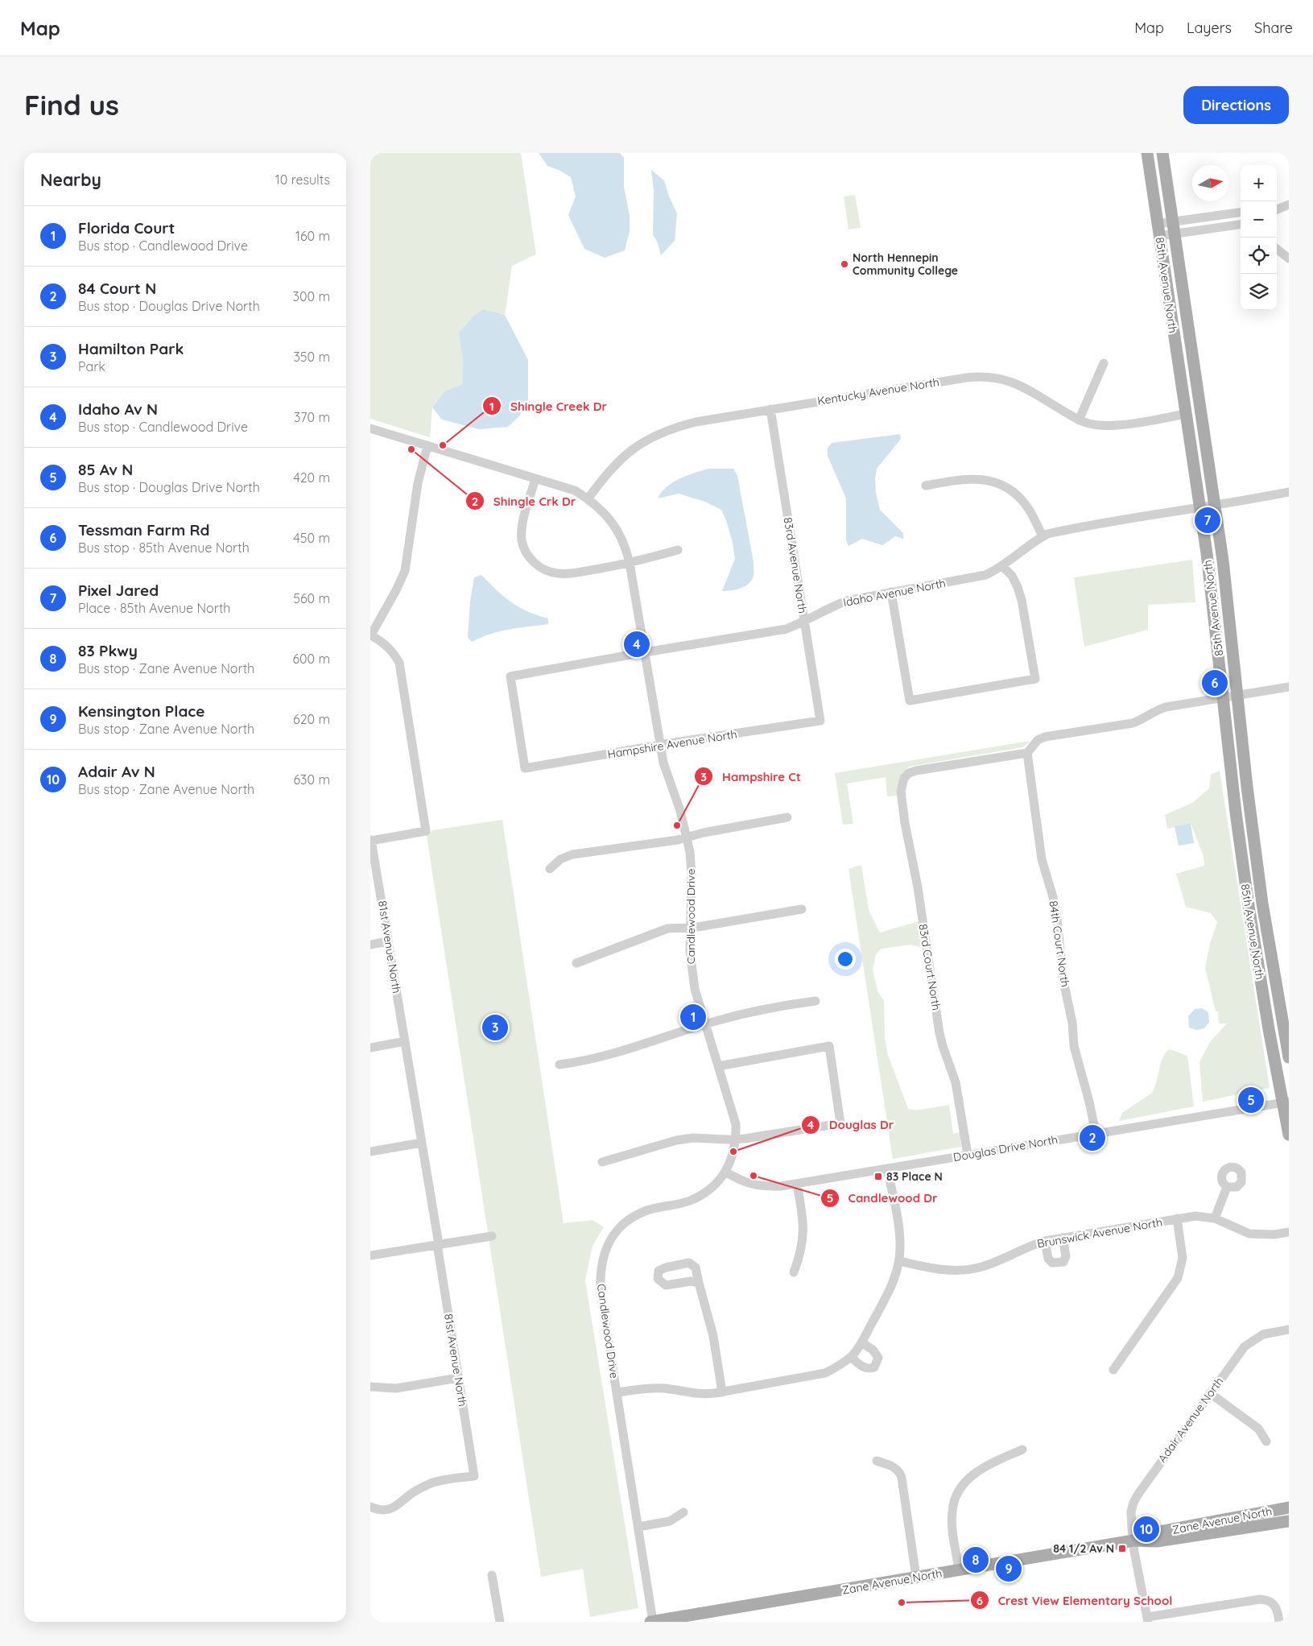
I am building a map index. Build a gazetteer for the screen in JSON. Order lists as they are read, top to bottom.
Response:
{
  "streets": {
    "main road": ["85th Avenue North", "Zane Avenue North"],
    "street": [
      "Kentucky Avenue North",
      "83rd Avenue North",
      "Idaho Avenue North",
      "Hampshire Avenue North",
      "Candlewood Drive",
      "84th Court North",
      "81st Avenue North",
      "83rd Court North",
      "Douglas Drive North",
      "Brunswick Avenue North",
      "Adair Avenue North"
    ]
  },
  "crossings": [
    ["85th Avenue North", "Kentucky Avenue North"],
    ["85th Avenue North", "Idaho Avenue North"],
    ["85th Avenue North", "Douglas Drive North"],
    ["Kentucky Avenue North", "83rd Avenue North"],
    ["Kentucky Avenue North", "Candlewood Drive"],
    ["83rd Avenue North", "Idaho Avenue North"],
    ["83rd Avenue North", "Hampshire Avenue North"],
    ["Idaho Avenue North", "Hampshire Avenue North"],
    ["Idaho Avenue North", "Candlewood Drive"],
    ["Hampshire Avenue North", "Candlewood Drive"],
    ["Candlewood Drive", "Douglas Drive North"],
    ["Candlewood Drive", "Zane Avenue North"],
    ["84th Court North", "83rd Court North"],
    ["84th Court North", "Douglas Drive North"],
    ["83rd Court North", "Douglas Drive North"],
    ["Adair Avenue North", "Zane Avenue North"]
  ],
  "places": {
    "other": [
      "North Hennepin Community College",
      "Shingle Creek Dr",
      "Shingle Crk Dr",
      "Hampshire Ct",
      "Douglas Dr",
      "Candlewood Dr",
      "Crest View Elementary School"
    ],
    "transit": ["83 Place N", "84 1/2 Av N"]
  },
  "north": "right",
  "page": {
    "header": "Map",
    "nav": ["Map", "Layers", "Share"],
    "buttons": "Directions",
    "title": "Find us",
    "heading": ["Nearby", "10 results"],
    "map_buttons": ["+", "−"],
    "list": [
      {
        "mark": "1",
        "name": "Florida Court",
        "note": "Bus stop · Candlewood Drive",
        "value": "160 m"
      },
      {
        "mark": "2",
        "name": "84 Court N",
        "note": "Bus stop · Douglas Drive North",
        "value": "300 m"
      },
      {
        "mark": "3",
        "name": "Hamilton Park",
        "note": "Park",
        "value": "350 m"
      },
      {
        "mark": "4",
        "name": "Idaho Av N",
        "note": "Bus stop · Candlewood Drive",
        "value": "370 m"
      },
      {
        "mark": "5",
        "name": "85 Av N",
        "note": "Bus stop · Douglas Drive North",
        "value": "420 m"
      },
      {
        "mark": "6",
        "name": "Tessman Farm Rd",
        "note": "Bus stop · 85th Avenue North",
        "value": "450 m"
      },
      {
        "mark": "7",
        "name": "Pixel Jared",
        "note": "Place · 85th Avenue North",
        "value": "560 m"
      },
      {
        "mark": "8",
        "name": "83 Pkwy",
        "note": "Bus stop · Zane Avenue North",
        "value": "600 m"
      },
      {
        "mark": "9",
        "name": "Kensington Place",
        "note": "Bus stop · Zane Avenue North",
        "value": "620 m"
      },
      {
        "mark": "10",
        "name": "Adair Av N",
        "note": "Bus stop · Zane Avenue North",
        "value": "630 m"
      }
    ],
    "pins": [
      "7",
      "4",
      "6",
      "1",
      "3",
      "5",
      "2",
      "10",
      "8",
      "9"
    ]
  }
}
